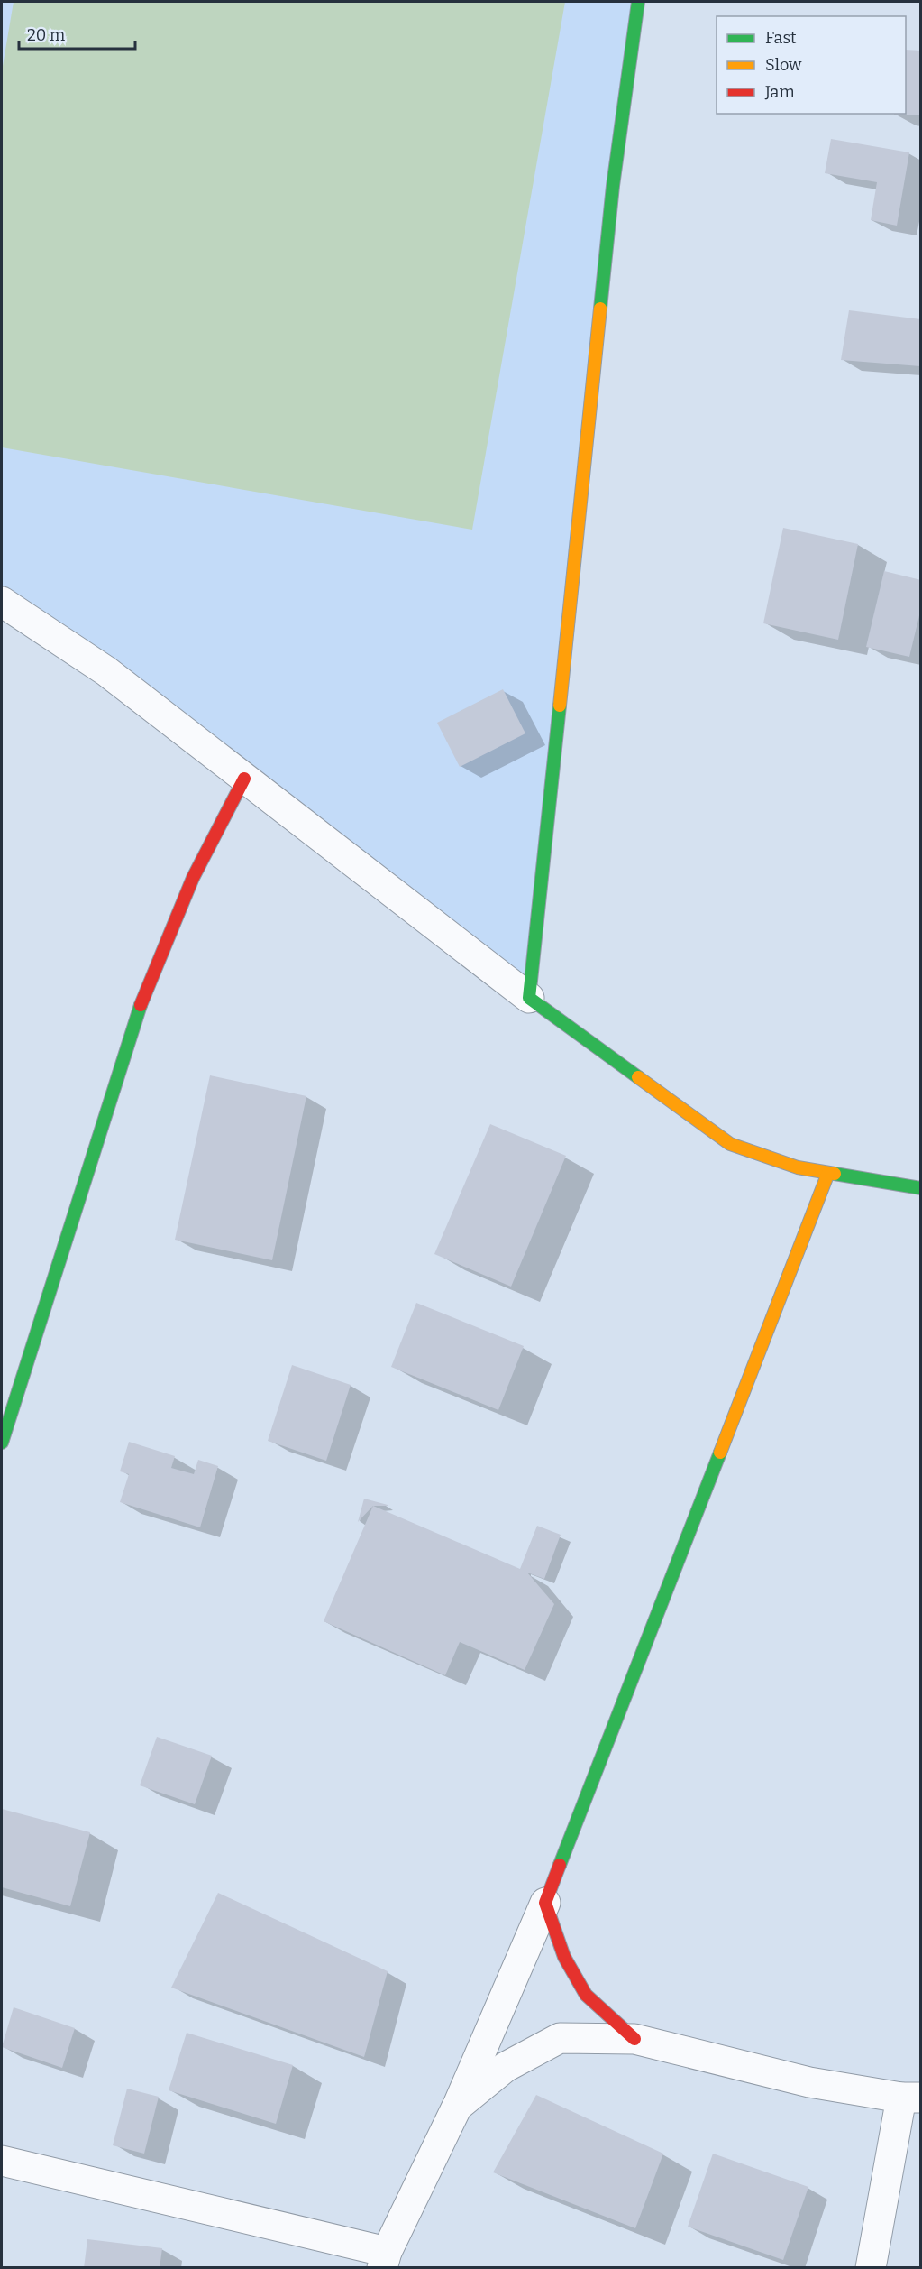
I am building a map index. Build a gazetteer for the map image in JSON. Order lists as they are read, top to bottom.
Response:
{
  "legend": ["Fast", "Slow", "Jam"],
  "scale_bar": "20 m"
}
